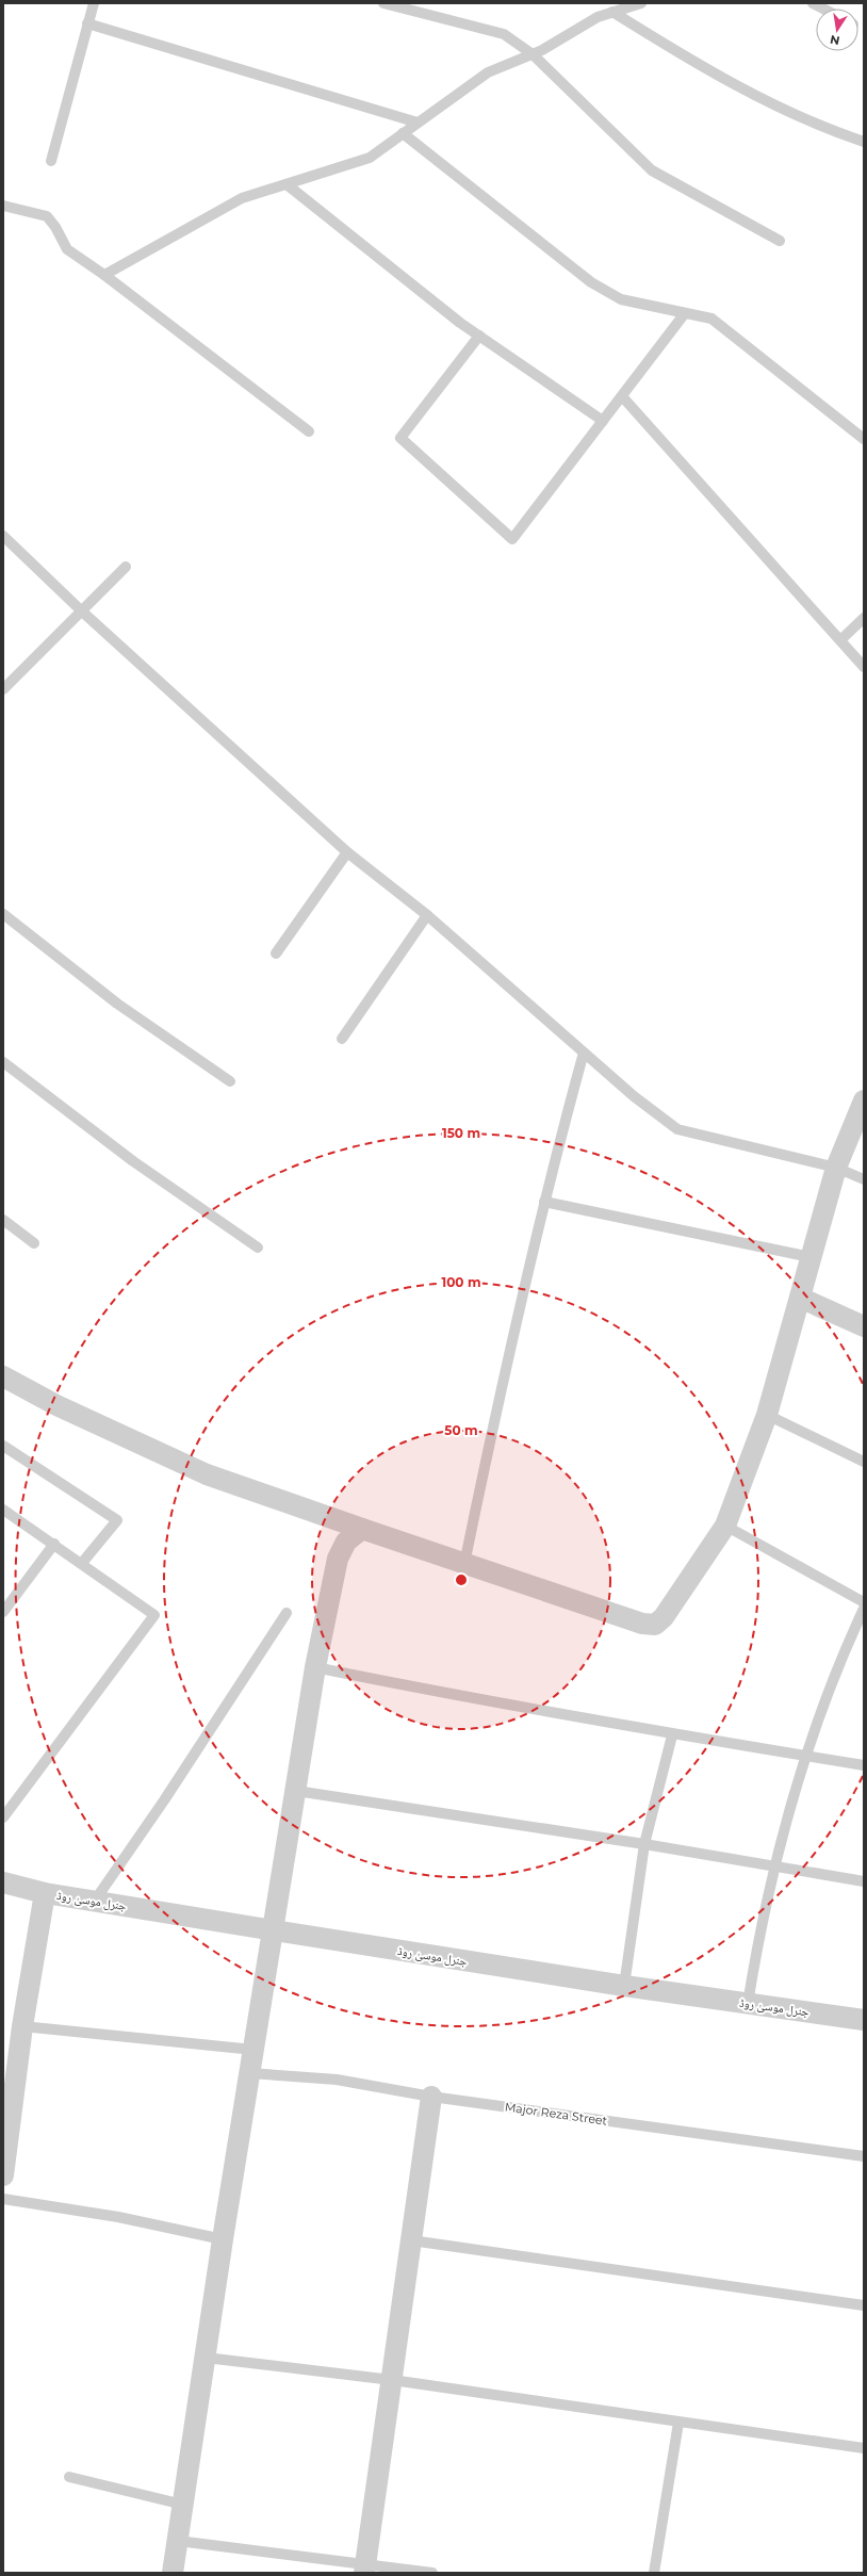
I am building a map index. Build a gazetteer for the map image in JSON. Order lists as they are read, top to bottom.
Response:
{
  "streets": {
    "street": ["جنرل موسیٰ روڈ"],
    "lane": ["Major Reza Street"]
  },
  "north": "bottom",
  "rings": ["150 m", "100 m", "50 m"]
}
